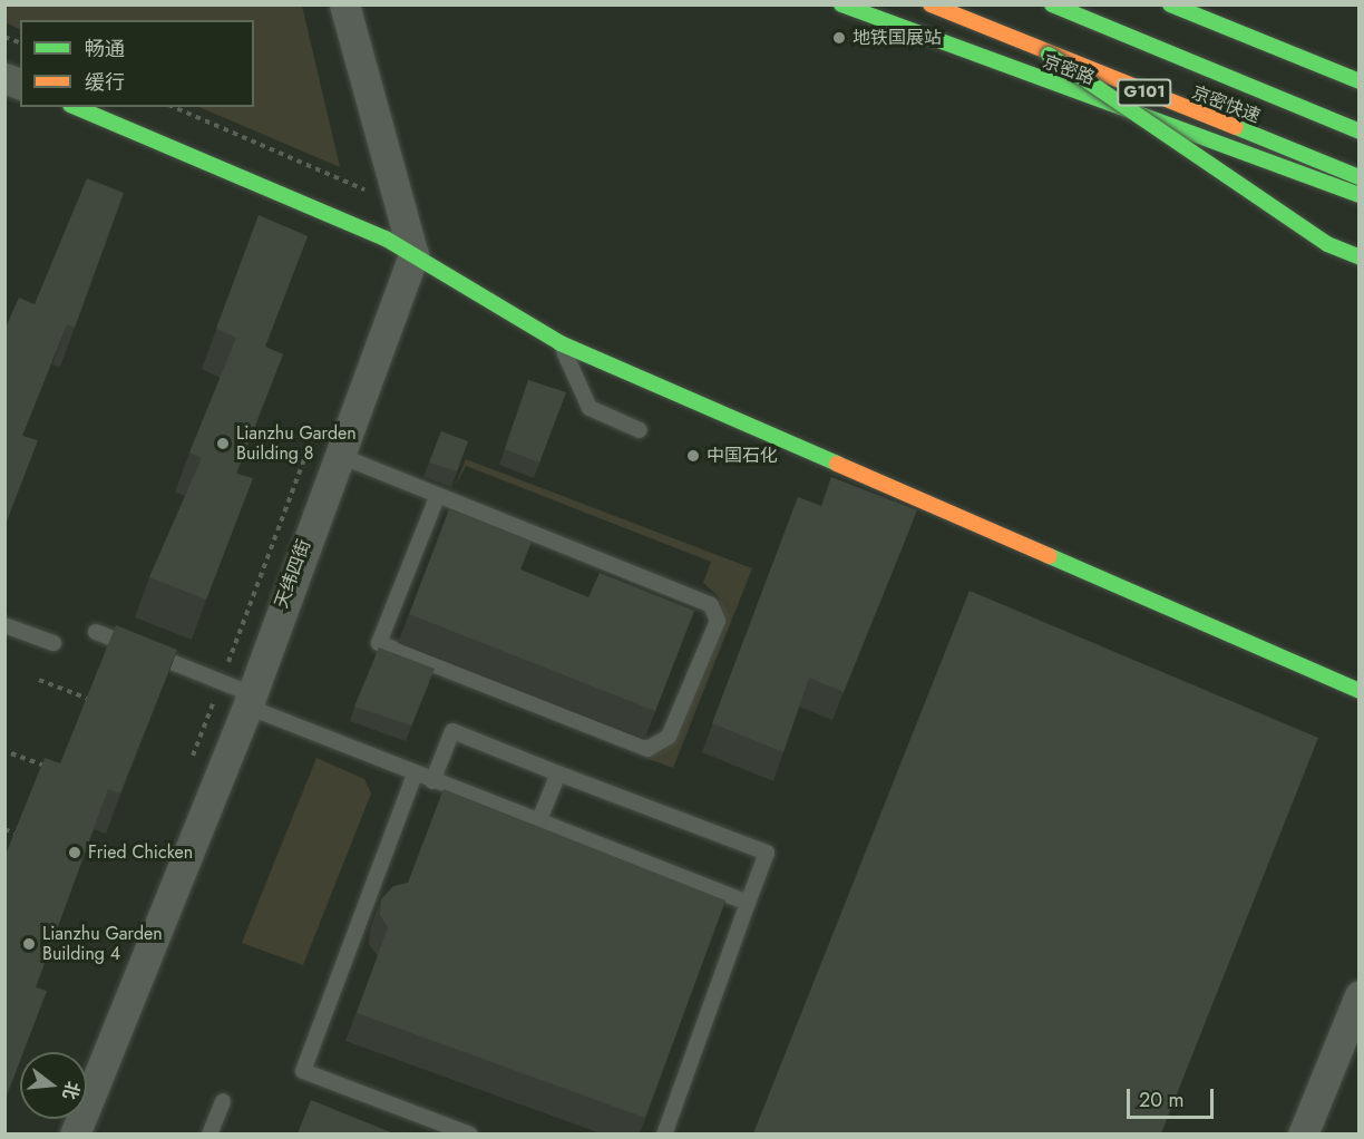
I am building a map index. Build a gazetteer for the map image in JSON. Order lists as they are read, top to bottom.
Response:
{
  "streets": {
    "main road": ["京密路", "G101", "京密快速"],
    "street": ["天纬四街"]
  },
  "places": [
    "地铁国展站",
    "Lianzhu Garden Building 8",
    "中国石化",
    "Fried Chicken",
    "Lianzhu Garden Building 4"
  ],
  "legend": ["畅通", "缓行"],
  "scale_bar": "20 m",
  "north": "right"
}
